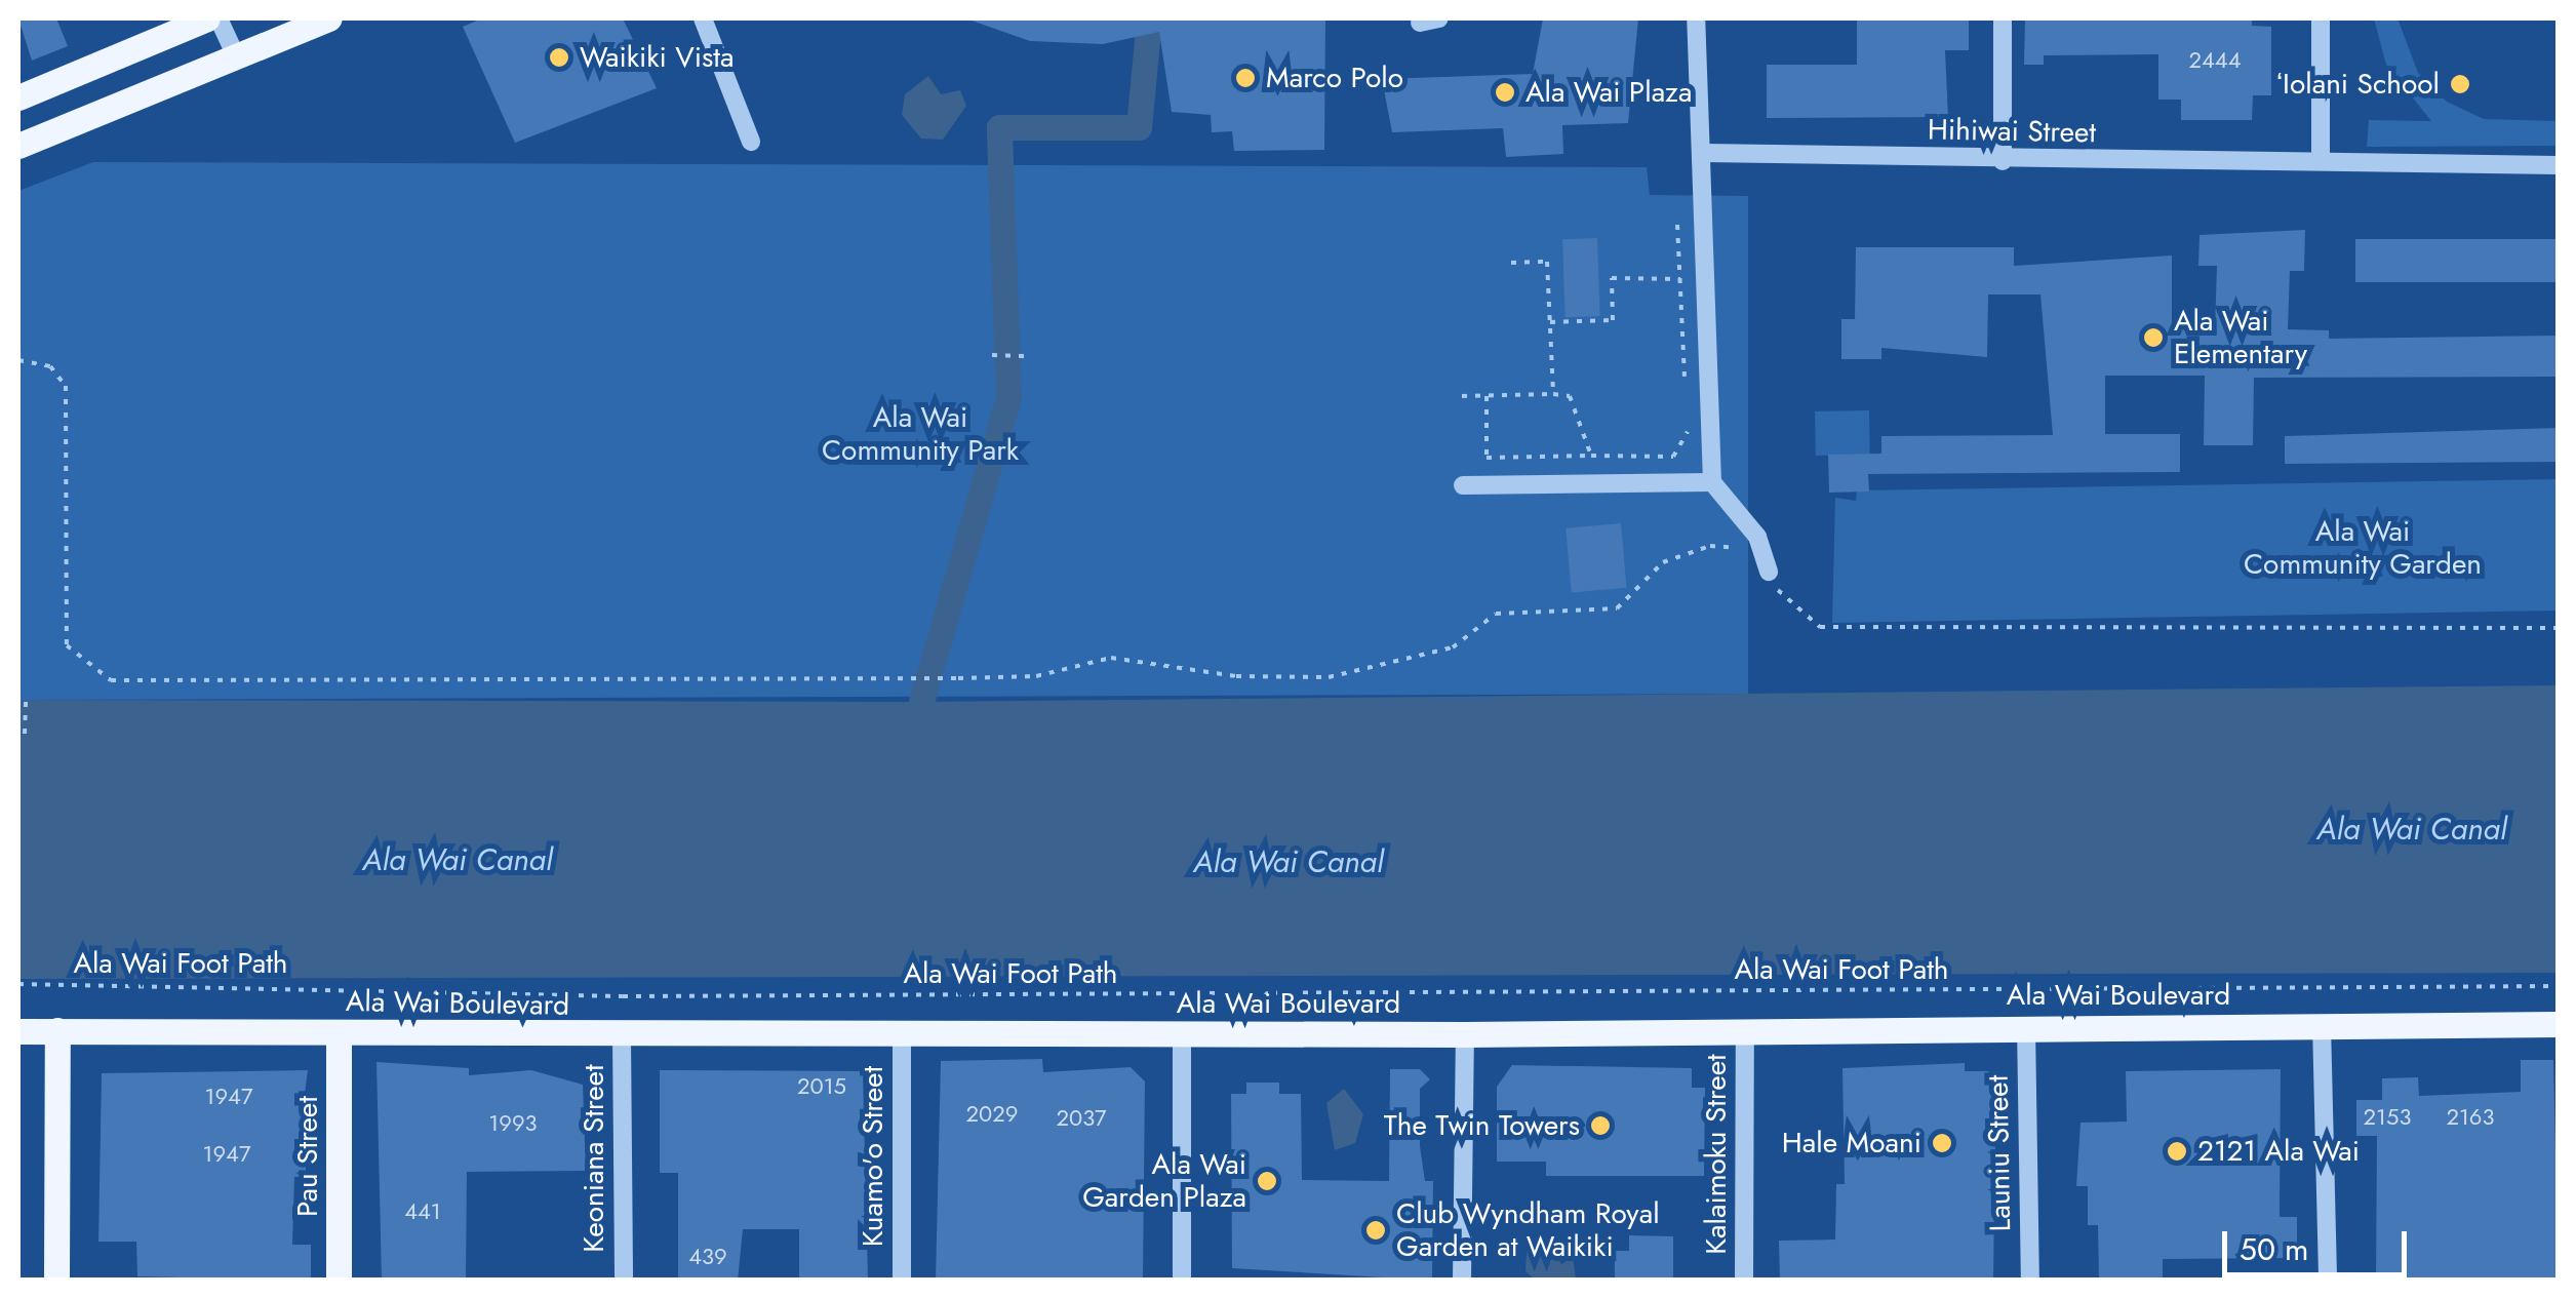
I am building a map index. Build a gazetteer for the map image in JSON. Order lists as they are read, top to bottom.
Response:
{
  "streets": {
    "main road": ["Ala Wai Boulevard", "Pau Street"],
    "street": [
      "Hihiwai Street",
      "Launiu Street",
      "Kalaimoku Street",
      "Kuamo'o Street",
      "Keoniana Street"
    ],
    "path": ["Ala Wai Foot Path"]
  },
  "crossings": [
    ["Ala Wai Boulevard", "Launiu Street"],
    ["Ala Wai Boulevard", "Kalaimoku Street"],
    ["Ala Wai Boulevard", "Pau Street"],
    ["Ala Wai Boulevard", "Kuamo'o Street"],
    ["Ala Wai Boulevard", "Keoniana Street"]
  ],
  "water": ["Ala Wai Canal"],
  "parks": ["Ala Wai Community Park", "Ala Wai Community Garden"],
  "places": [
    "Waikiki Vista",
    "Marco Polo",
    "ʻIolani School",
    "Ala Wai Plaza",
    "Ala Wai Elementary",
    "The Twin Towers",
    "Hale Moani",
    "2121 Ala Wai",
    "Ala Wai Garden Plaza",
    "Club Wyndham Royal Garden at Waikiki"
  ],
  "house_numbers": [
    "2444",
    "2015",
    "1947",
    "2029",
    "2153",
    "2163",
    "2037",
    "1993",
    "1947",
    "441",
    "439"
  ],
  "scale_bar": "50 m"
}
